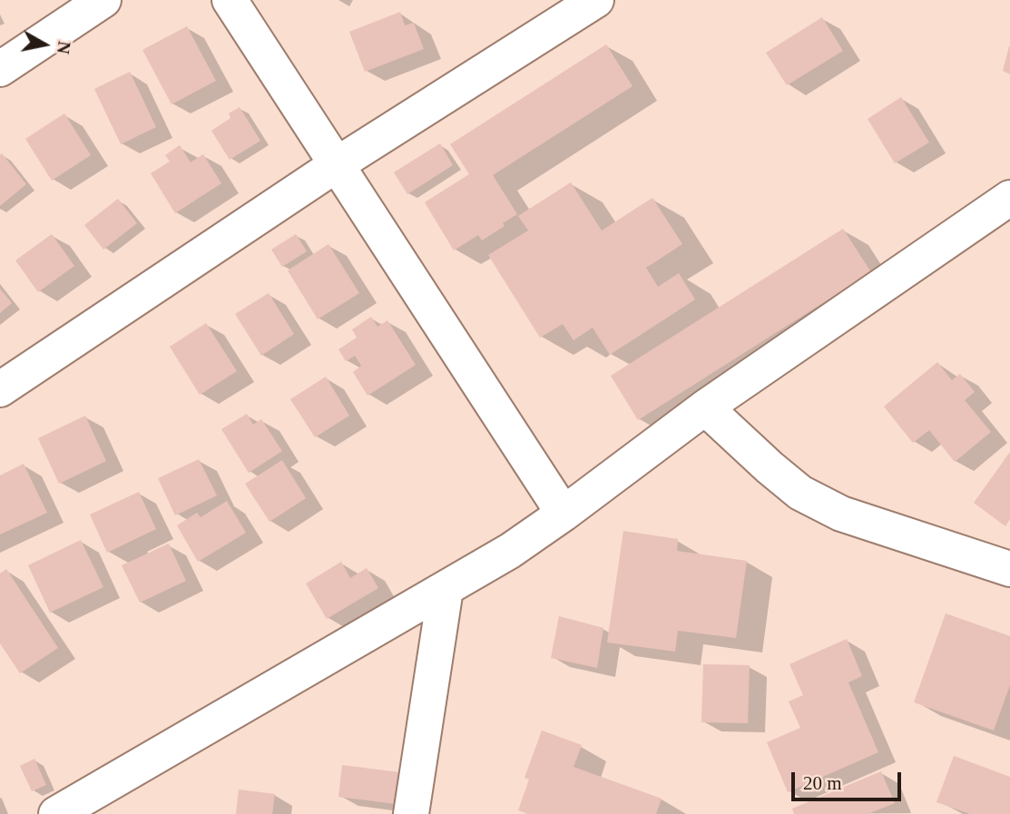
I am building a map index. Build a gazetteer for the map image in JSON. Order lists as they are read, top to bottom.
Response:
{
  "scale_bar": "20 m",
  "north": "right"
}
